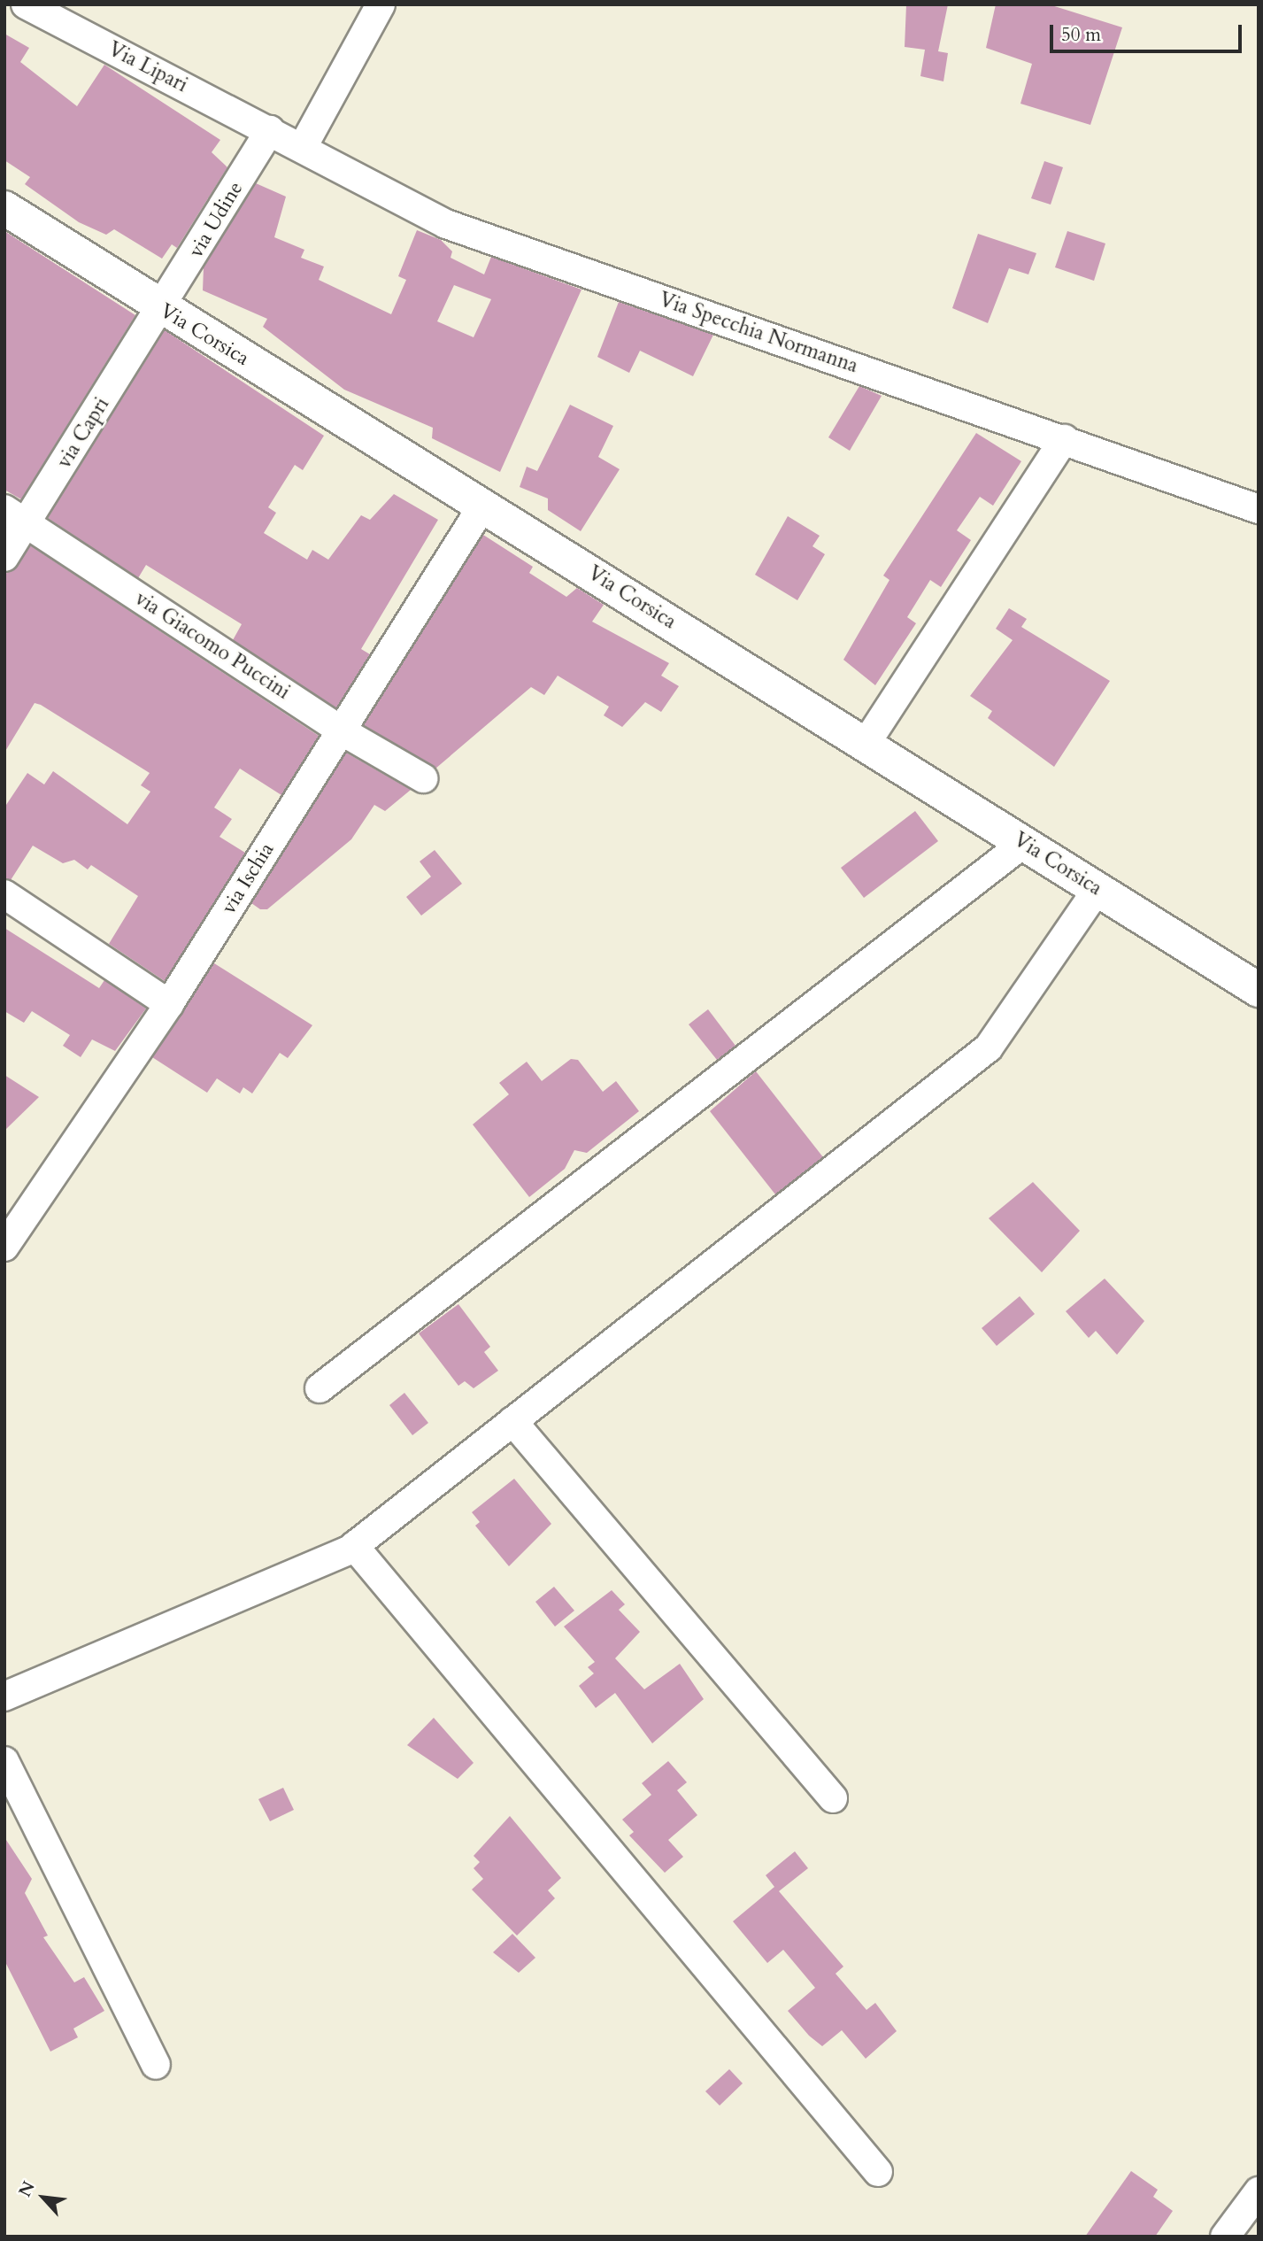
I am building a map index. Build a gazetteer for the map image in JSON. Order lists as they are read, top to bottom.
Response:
{
  "streets": {
    "main road": ["Via Corsica"],
    "street": [
      "Via Lipari",
      "via Udine",
      "Via Specchia Normanna",
      "via Capri",
      "via Giacomo Puccini",
      "via Ischia"
    ]
  },
  "crossings": [
    ["Via Lipari", "via Udine"],
    ["Via Lipari", "Via Specchia Normanna"],
    ["via Udine", "Via Specchia Normanna"],
    ["via Udine", "Via Corsica"],
    ["via Udine", "via Capri"],
    ["Via Corsica", "via Capri"],
    ["Via Corsica", "via Ischia"],
    ["via Capri", "via Giacomo Puccini"],
    ["via Giacomo Puccini", "via Ischia"]
  ],
  "scale_bar": "50 m",
  "north": "top left"
}
